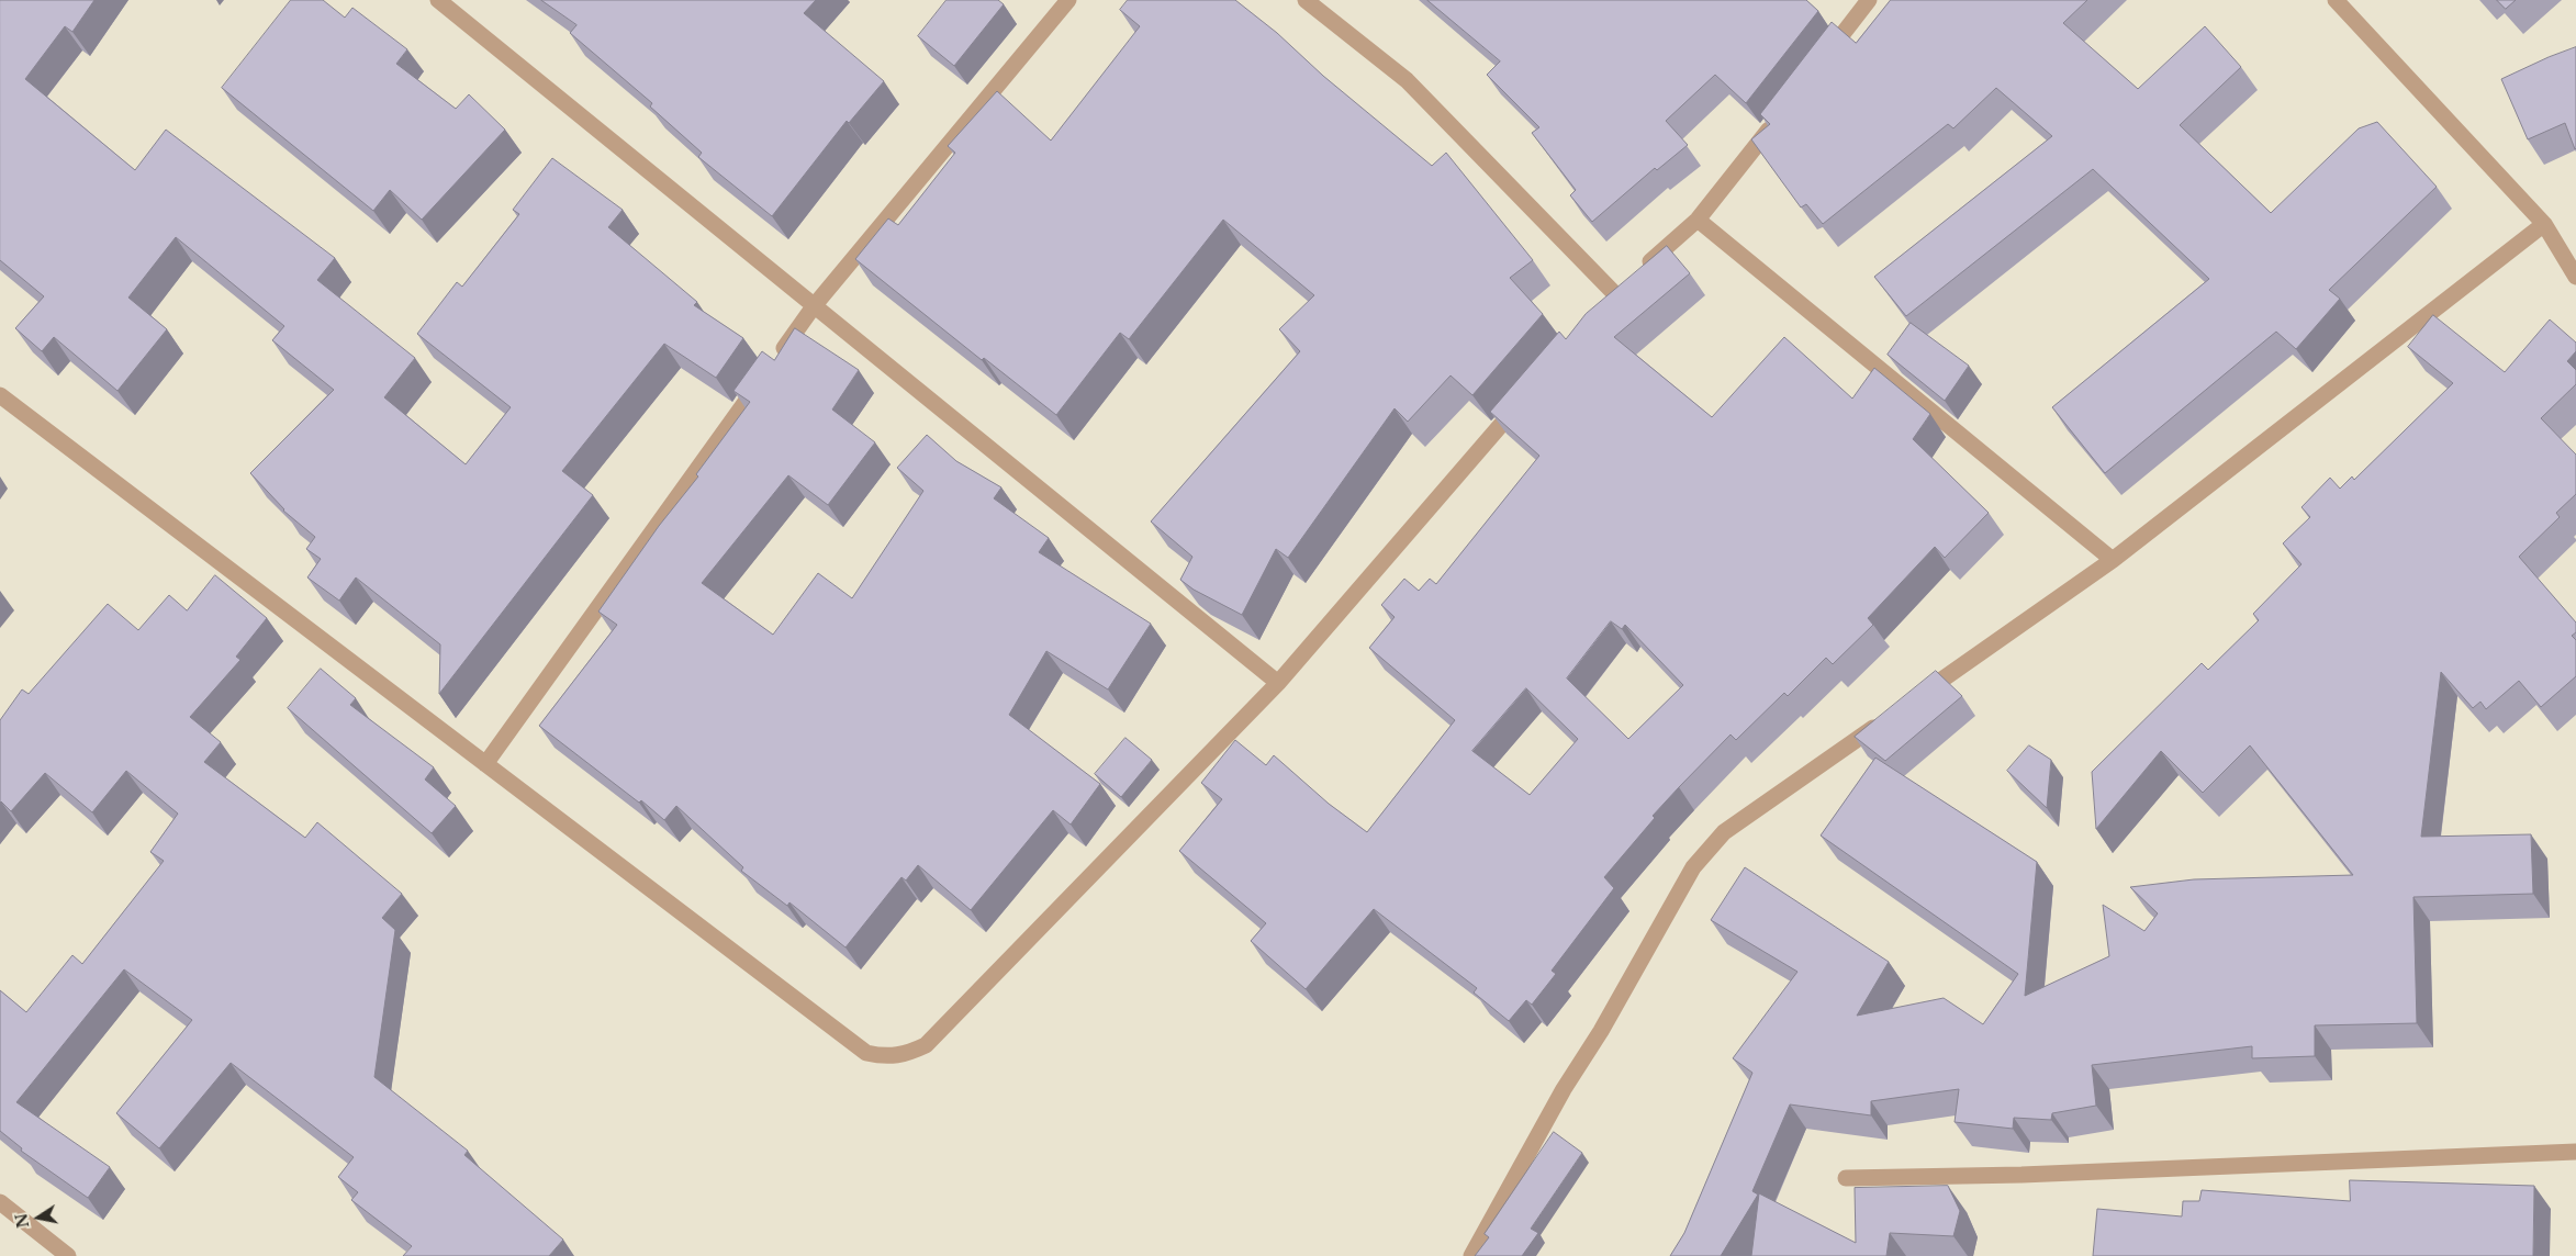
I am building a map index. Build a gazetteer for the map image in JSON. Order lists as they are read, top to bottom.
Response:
{
  "north": "left"
}
